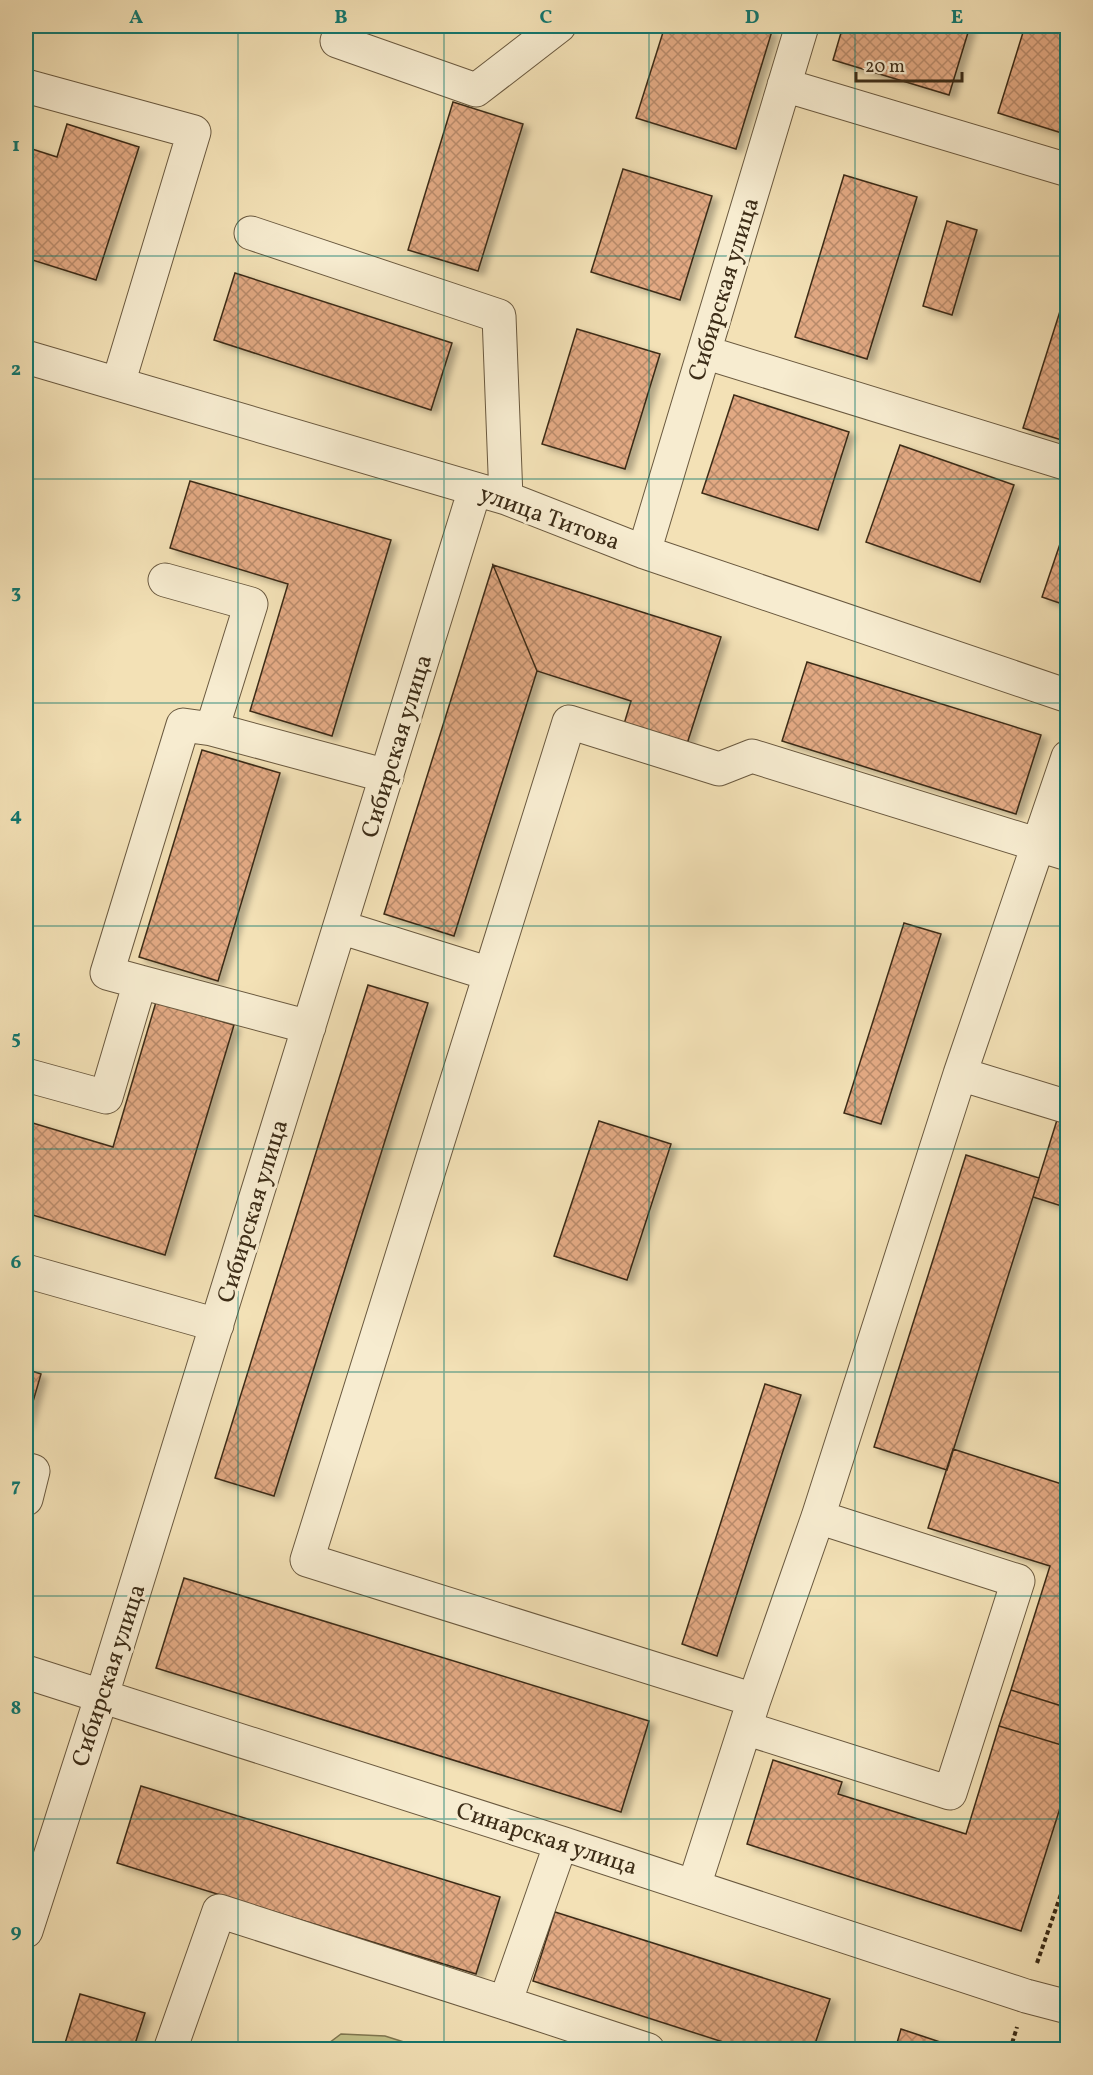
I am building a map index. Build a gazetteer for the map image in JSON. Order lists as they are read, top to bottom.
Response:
{
  "streets": {
    "street": ["Сибирская улица", "улица Титова", "Синарская улица"]
  },
  "crossings": [
    ["Сибирская улица", "улица Титова"],
    ["Сибирская улица", "Синарская улица"]
  ],
  "scale_bar": "20 m",
  "grid": {
    "columns": [
      "A",
      "B",
      "C",
      "D",
      "E"
    ],
    "rows": [
      "1",
      "2",
      "3",
      "4",
      "5",
      "6",
      "7",
      "8",
      "9"
    ]
  }
}
